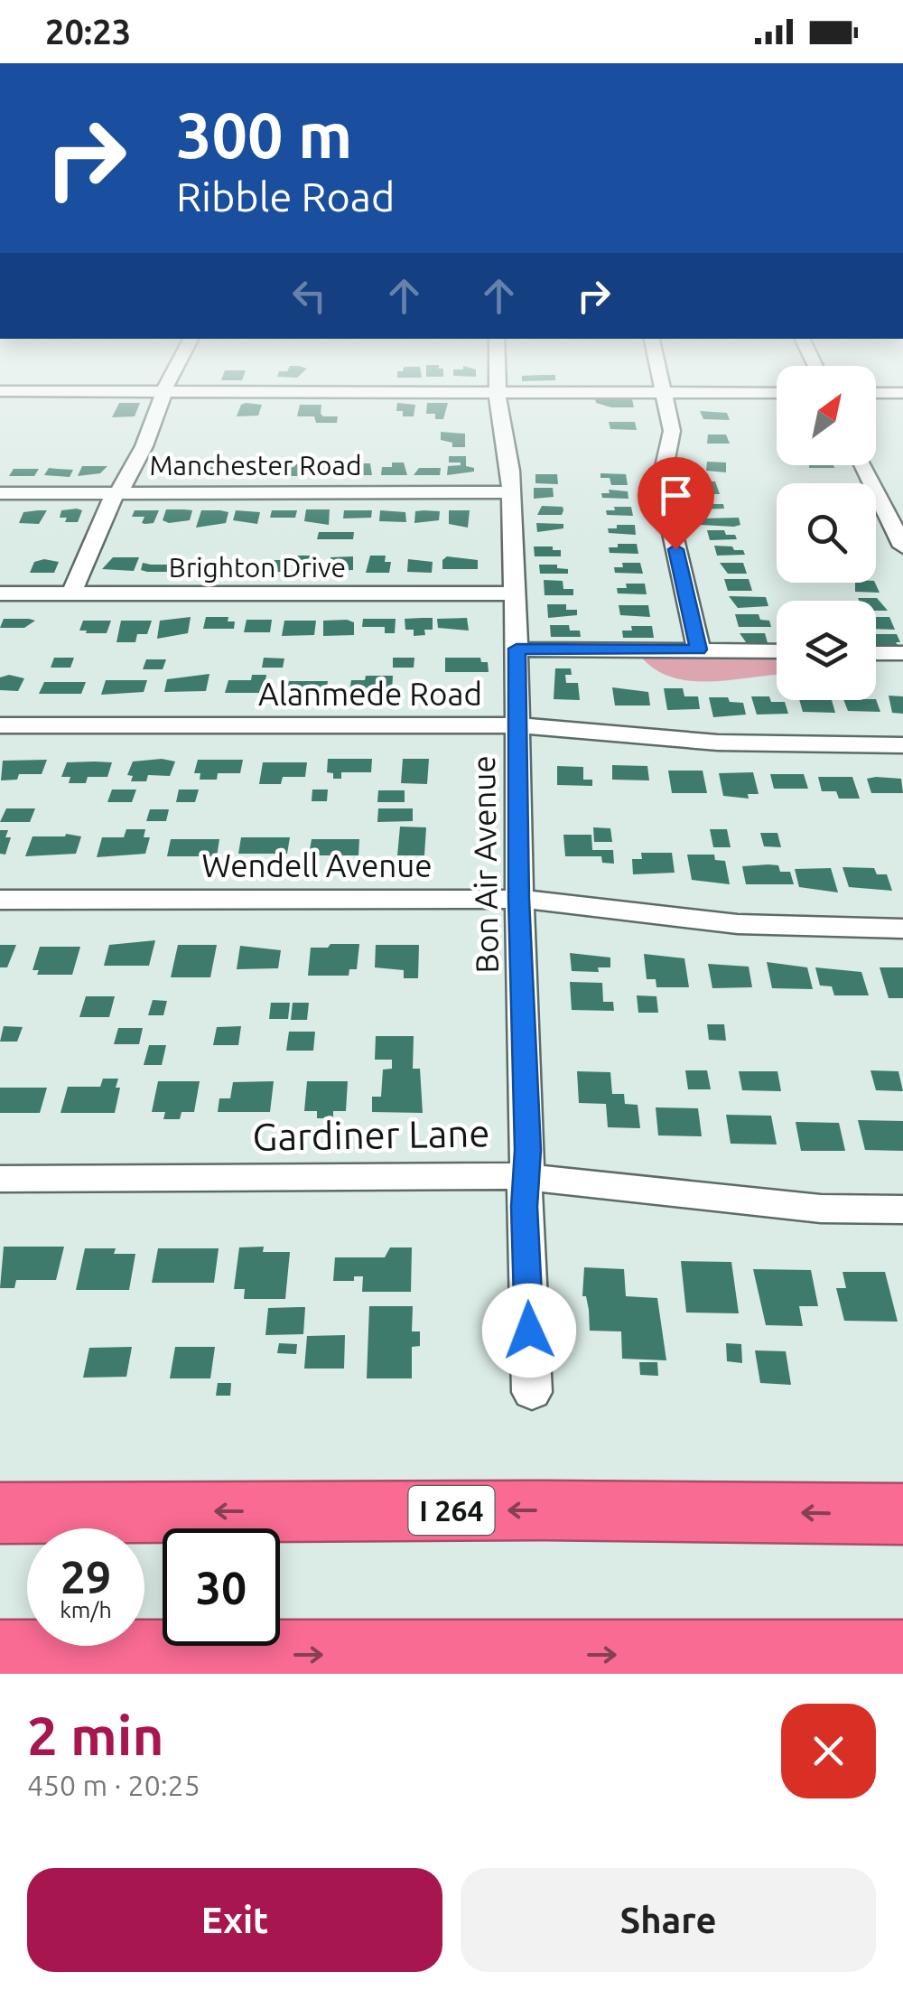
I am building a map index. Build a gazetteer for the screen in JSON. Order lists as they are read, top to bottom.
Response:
{
  "streets": {
    "highway": ["I 264"],
    "street": [
      "Manchester Road",
      "Brighton Drive",
      "Alanmede Road",
      "Bon Air Avenue",
      "Wendell Avenue",
      "Gardiner Lane"
    ]
  },
  "crossings": [
    ["Manchester Road", "Bon Air Avenue"],
    ["Brighton Drive", "Bon Air Avenue"],
    ["Alanmede Road", "Bon Air Avenue"],
    ["Bon Air Avenue", "Wendell Avenue"],
    ["Bon Air Avenue", "Gardiner Lane"]
  ],
  "north": "top right",
  "page": {
    "status": "20:23",
    "turn": ["300 m", "Ribble Road"],
    "speed": "29 km/h",
    "limit": "30",
    "heading": ["2 min", "450 m · 20:25"],
    "buttons": ["Exit", "Share"]
  }
}
